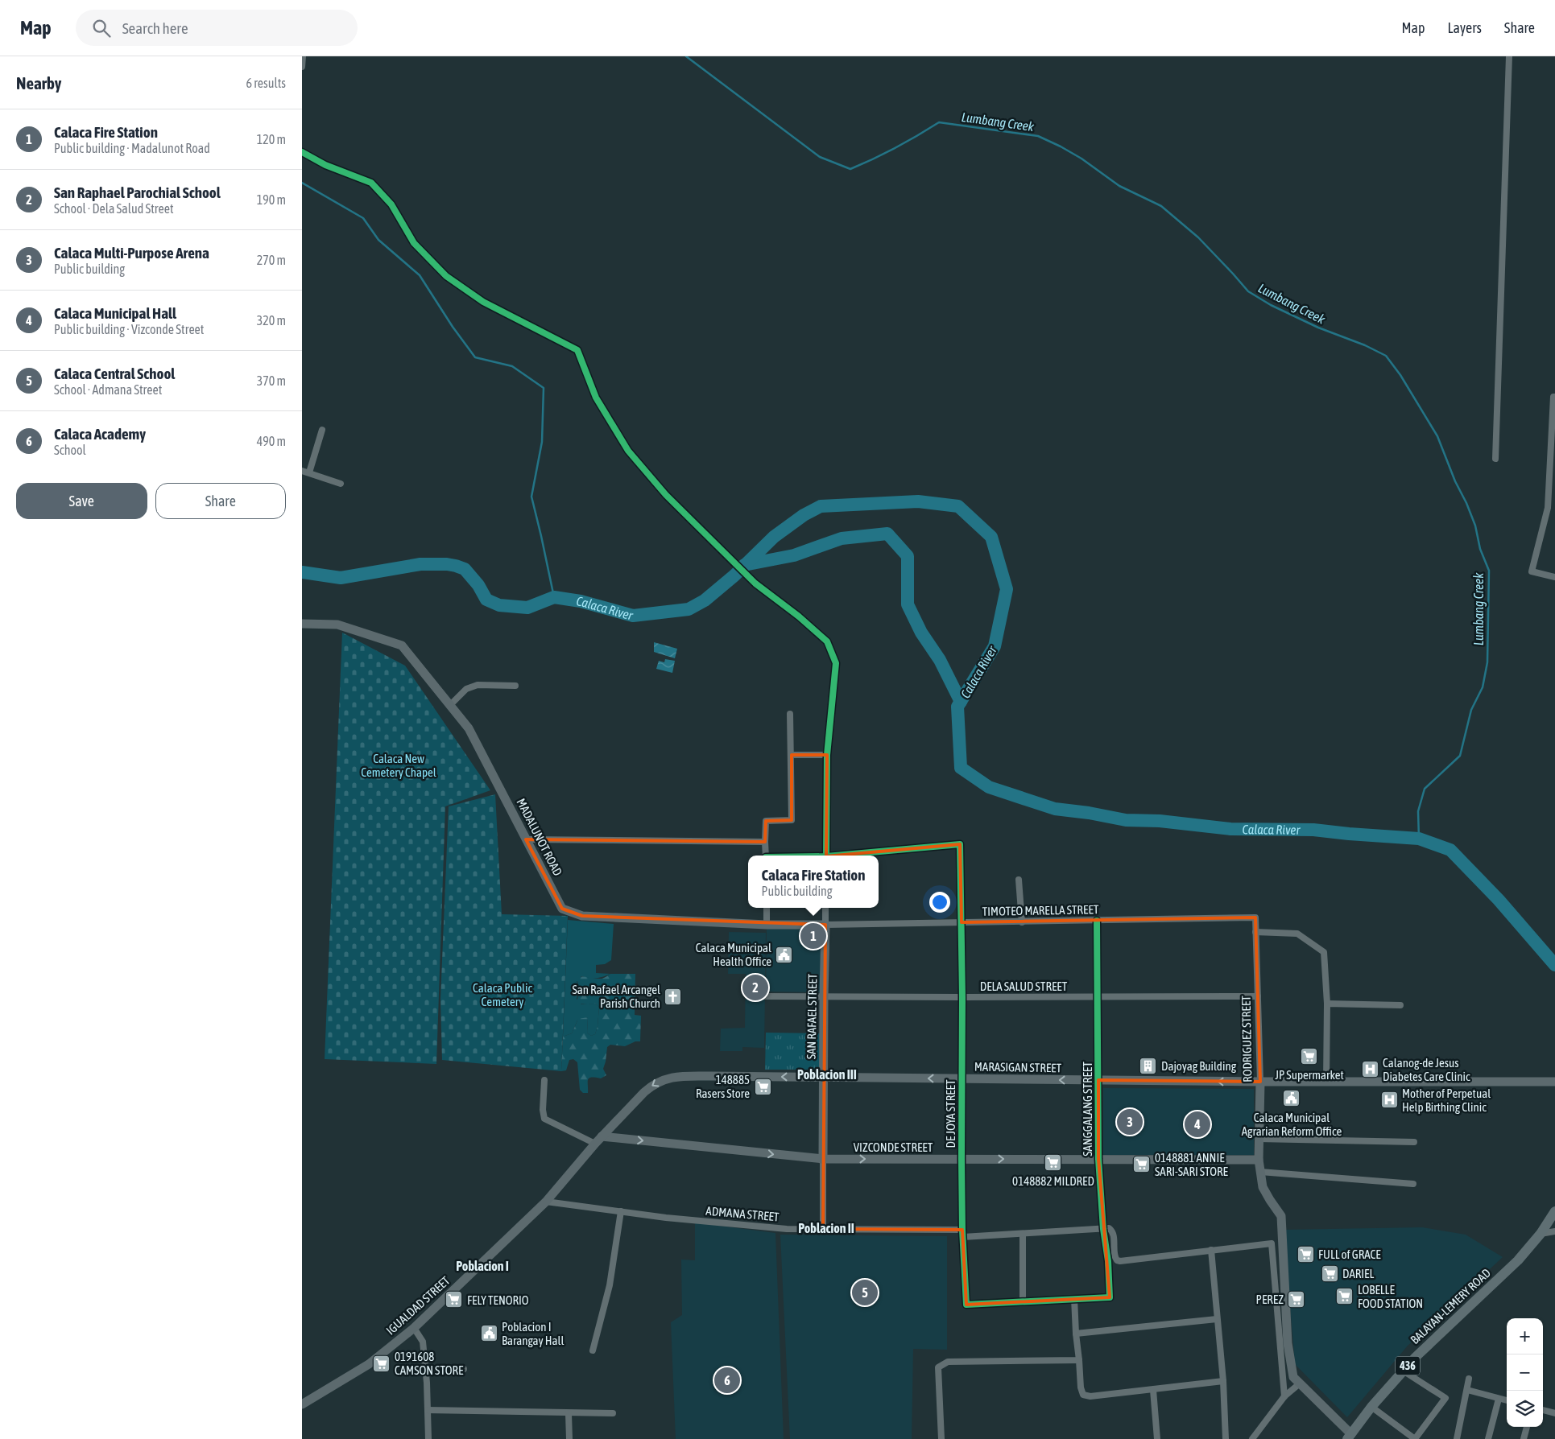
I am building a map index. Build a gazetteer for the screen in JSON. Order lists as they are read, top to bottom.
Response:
{
  "streets": {
    "main road": [
      "MADALUNOT ROAD",
      "SAN RAFAEL STREET",
      "RODRIGUEZ STREET",
      "MARASIGAN STREET",
      "VIZCONDE STREET",
      "IGUALDAD STREET",
      "BALAYAN-LEMERY ROAD",
      "436"
    ],
    "street": [
      "TIMOTEO MARELLA STREET",
      "DELA SALUD STREET",
      "SANGGALANG STREET",
      "DE JOYA STREET",
      "ADMANA STREET"
    ]
  },
  "crossings": [
    ["MADALUNOT ROAD", "TIMOTEO MARELLA STREET"],
    ["MADALUNOT ROAD", "SAN RAFAEL STREET"],
    ["TIMOTEO MARELLA STREET", "SAN RAFAEL STREET"],
    ["TIMOTEO MARELLA STREET", "RODRIGUEZ STREET"],
    ["TIMOTEO MARELLA STREET", "SANGGALANG STREET"],
    ["TIMOTEO MARELLA STREET", "DE JOYA STREET"],
    ["DELA SALUD STREET", "SAN RAFAEL STREET"],
    ["DELA SALUD STREET", "RODRIGUEZ STREET"],
    ["DELA SALUD STREET", "SANGGALANG STREET"],
    ["DELA SALUD STREET", "DE JOYA STREET"],
    ["SAN RAFAEL STREET", "MARASIGAN STREET"],
    ["SAN RAFAEL STREET", "VIZCONDE STREET"],
    ["SAN RAFAEL STREET", "ADMANA STREET"],
    ["RODRIGUEZ STREET", "MARASIGAN STREET"],
    ["RODRIGUEZ STREET", "VIZCONDE STREET"],
    ["RODRIGUEZ STREET", "BALAYAN-LEMERY ROAD"],
    ["MARASIGAN STREET", "SANGGALANG STREET"],
    ["MARASIGAN STREET", "DE JOYA STREET"],
    ["MARASIGAN STREET", "VIZCONDE STREET"],
    ["MARASIGAN STREET", "IGUALDAD STREET"],
    ["SANGGALANG STREET", "VIZCONDE STREET"],
    ["DE JOYA STREET", "VIZCONDE STREET"],
    ["DE JOYA STREET", "ADMANA STREET"],
    ["VIZCONDE STREET", "IGUALDAD STREET"],
    ["ADMANA STREET", "IGUALDAD STREET"]
  ],
  "one_way": ["MARASIGAN STREET", "VIZCONDE STREET"],
  "districts": ["Poblacion III", "Poblacion II", "Poblacion I"],
  "water": ["Lumbang Creek", "Calaca River"],
  "parks": ["Calaca New Cemetery Chapel", "Calaca Public Cemetery"],
  "places": {
    "public building": ["Calaca Municipal Health Office", "Calaca Municipal Agrarian Reform Office", "Poblacion I Barangay Hall"],
    "church": ["San Rafael Arcangel Parish Church"],
    "supermarket": [
      "JP Supermarket",
      "148885 Rasers Store",
      "0148882 MILDRED",
      "0148881 ANNIE SARI-SARI STORE",
      "FULL of GRACE",
      "DARIEL",
      "LOBELLE FOOD STATION",
      "PEREZ",
      "FELY TENORIO",
      "0191608 CAMSON STORE"
    ],
    "building": ["Dajoyag Building"],
    "hospital": ["Calanog-de Jesus Diabetes Care Clinic", "Mother of Perpetual Help Birthing Clinic"]
  },
  "page": {
    "header": "Map",
    "search": "Search here",
    "nav": ["Map", "Layers", "Share"],
    "heading": ["Nearby", "6 results"],
    "list": [
      {
        "mark": "1",
        "name": "Calaca Fire Station",
        "note": "Public building · Madalunot Road",
        "value": "120 m"
      },
      {
        "mark": "2",
        "name": "San Raphael Parochial School",
        "note": "School · Dela Salud Street",
        "value": "190 m"
      },
      {
        "mark": "3",
        "name": "Calaca Multi-Purpose Arena",
        "note": "Public building",
        "value": "270 m"
      },
      {
        "mark": "4",
        "name": "Calaca Municipal Hall",
        "note": "Public building · Vizconde Street",
        "value": "320 m"
      },
      {
        "mark": "5",
        "name": "Calaca Central School",
        "note": "School · Admana Street",
        "value": "370 m"
      },
      {
        "mark": "6",
        "name": "Calaca Academy",
        "note": "School",
        "value": "490 m"
      }
    ],
    "buttons": ["Save", "Share"],
    "popup": ["Calaca Fire Station", "Public building"],
    "pins": [
      "1",
      "2",
      "3",
      "4",
      "5",
      "6"
    ],
    "map_buttons": ["+", "−"]
  }
}
